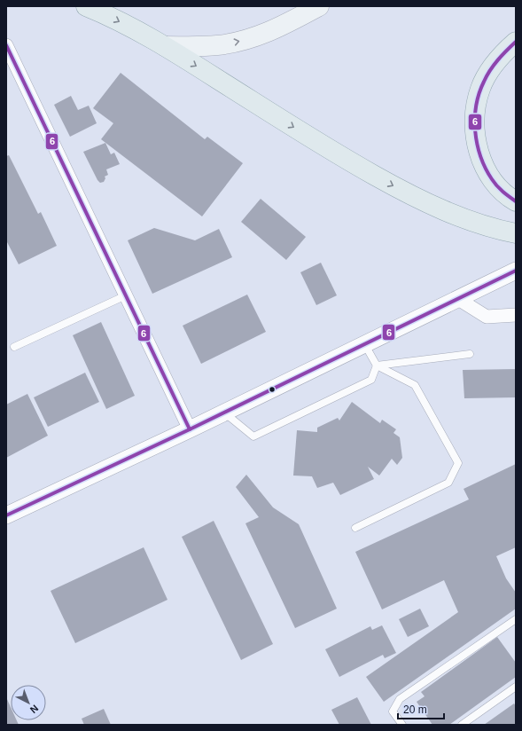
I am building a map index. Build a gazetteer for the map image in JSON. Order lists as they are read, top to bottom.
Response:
{
  "lines": ["transit line 6"],
  "scale_bar": "20 m",
  "north": "bottom right"
}
